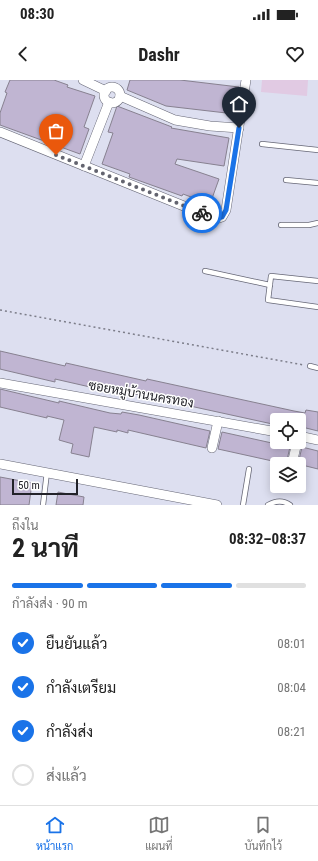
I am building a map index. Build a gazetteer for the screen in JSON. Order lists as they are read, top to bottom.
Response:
{
  "streets": {
    "street": ["ซอยหมู่บ้านนครทอง"]
  },
  "scale_bar": "50 m",
  "page": {
    "status": "08:30",
    "header": "Dashr",
    "scale": "50 m",
    "heading": ["2 นาที", "ถึงใน", "08:32–08:37"],
    "bar": "กำลังส่ง · 90 m",
    "list": [
      ["ยืนยันแล้ว", "08:01"],
      ["กำลังเตรียม", "08:04"],
      ["กำลังส่ง", "08:21"],
      "ส่งแล้ว"
    ],
    "tabs": ["หน้าแรก", "แผนที่", "บันทึกไว้"]
  }
}
